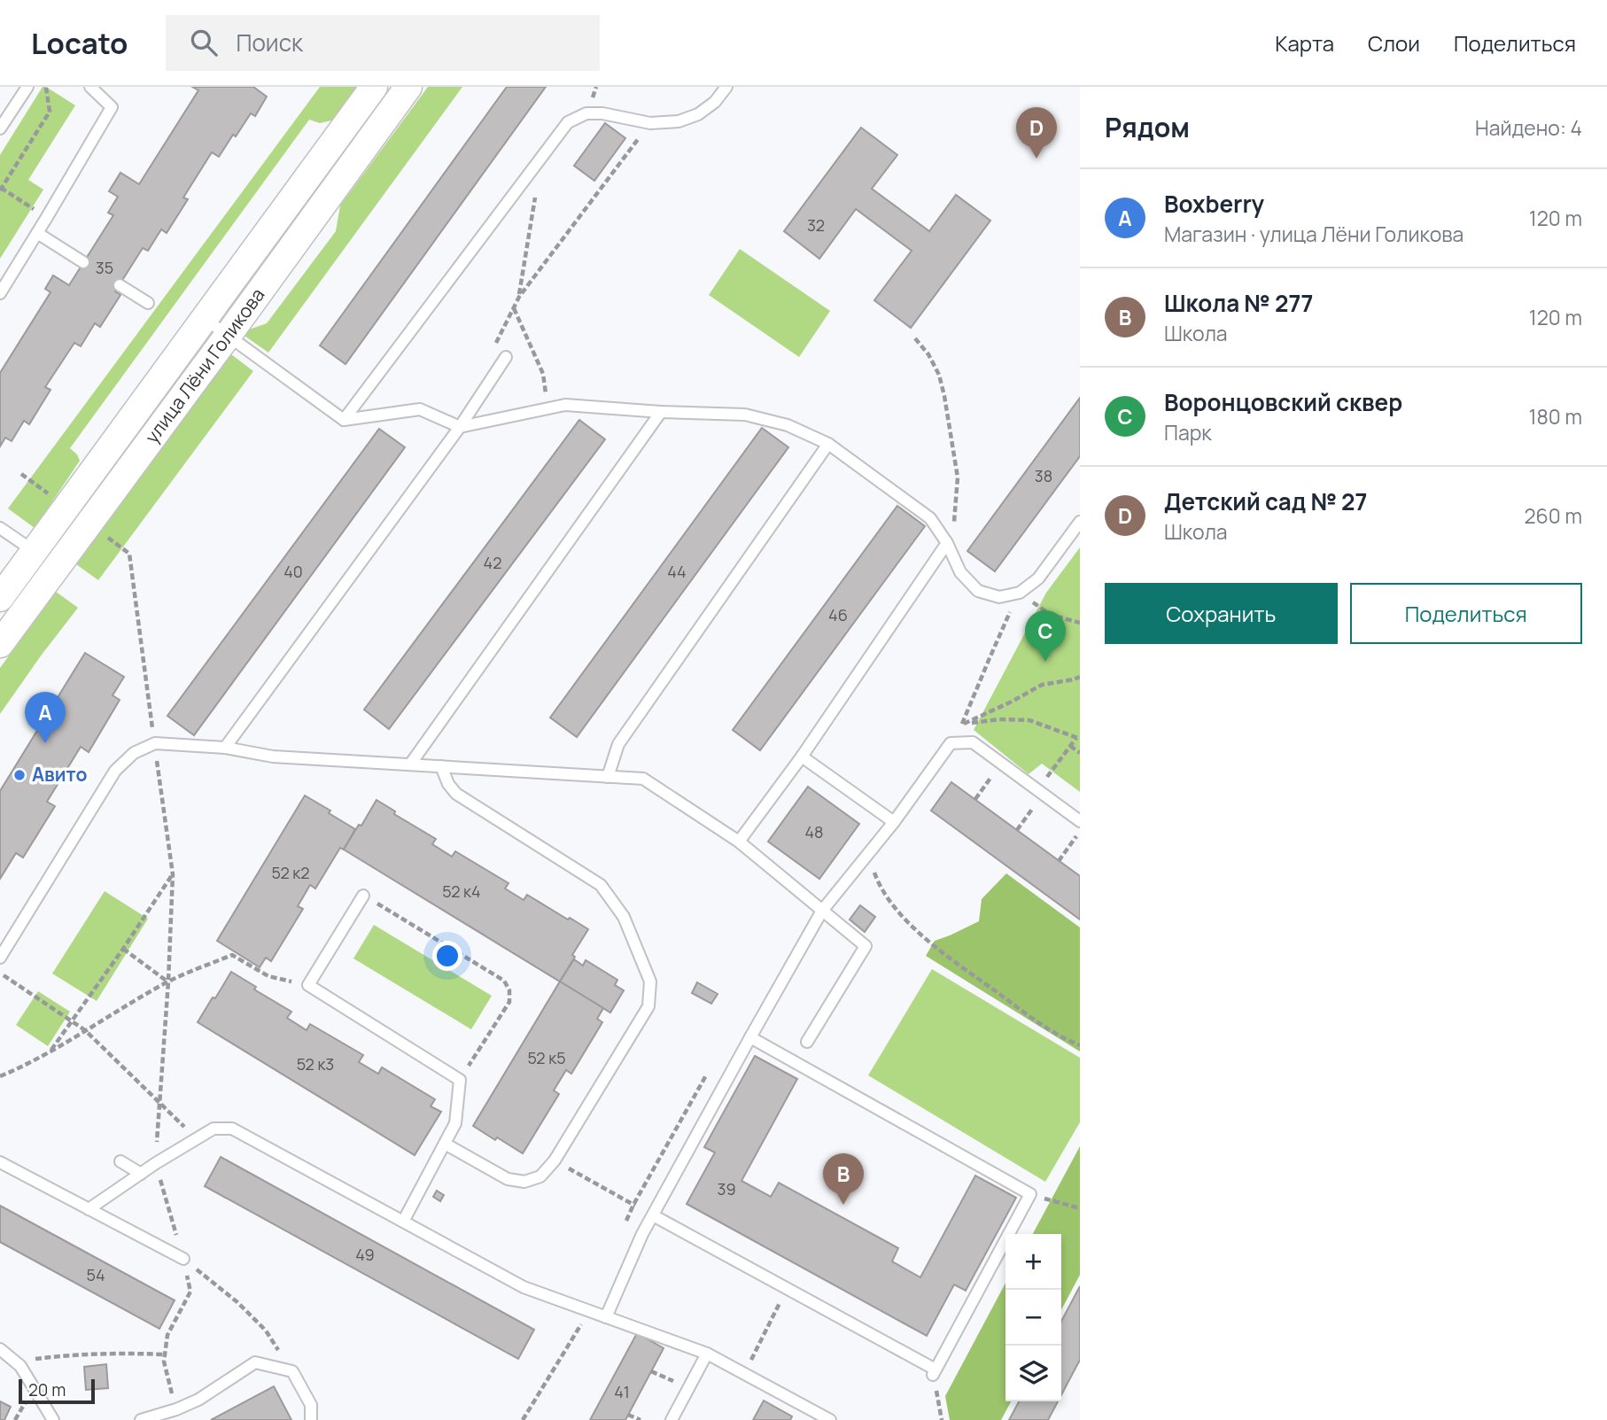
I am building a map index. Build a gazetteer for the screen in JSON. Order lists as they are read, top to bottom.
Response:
{
  "streets": {
    "street": ["улица Лёни Голикова"]
  },
  "places": ["Авито"],
  "house_numbers": [
    "32",
    "35",
    "38",
    "42",
    "40",
    "44",
    "46",
    "48",
    "52 к2",
    "52 к4",
    "52 к5",
    "52 к3",
    "39",
    "49",
    "54",
    "41"
  ],
  "scale_bar": "20 m",
  "page": {
    "header": "Locato",
    "search": "Поиск",
    "nav": ["Карта", "Слои", "Поделиться"],
    "heading": ["Рядом", "Найдено: 4"],
    "pins": [
      "D",
      "C",
      "A",
      "B"
    ],
    "list": [
      {
        "mark": "A",
        "name": "Boxberry",
        "note": "Магазин · улица Лёни Голикова",
        "value": "120 m"
      },
      {
        "mark": "B",
        "name": "Школа № 277",
        "note": "Школа",
        "value": "120 m"
      },
      {
        "mark": "C",
        "name": "Воронцовский сквер",
        "note": "Парк",
        "value": "180 m"
      },
      {
        "mark": "D",
        "name": "Детский сад № 27",
        "note": "Школа",
        "value": "260 m"
      }
    ],
    "buttons": ["Сохранить", "Поделиться"],
    "map_buttons": ["+", "−"],
    "scale": "20 m"
  }
}
